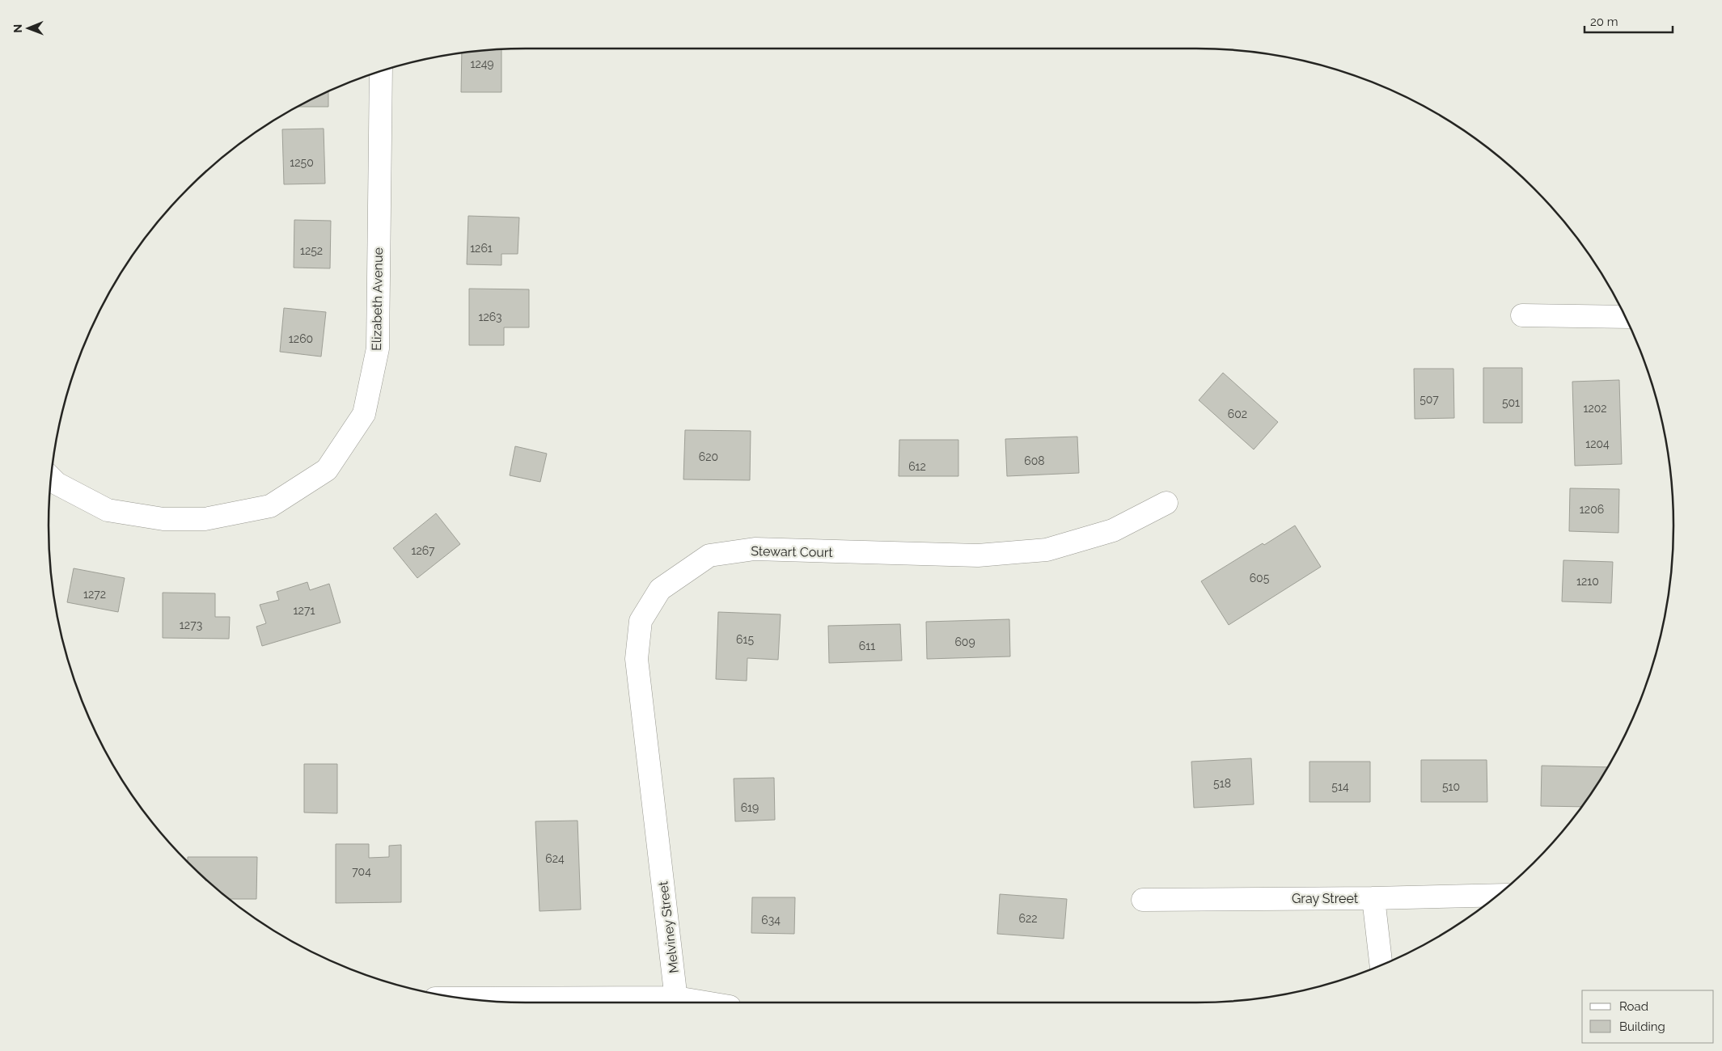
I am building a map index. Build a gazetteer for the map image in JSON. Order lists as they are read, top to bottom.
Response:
{
  "streets": {
    "street": [
      "Elizabeth Avenue",
      "Stewart Court",
      "Gray Street",
      "Melviney Street"
    ]
  },
  "crossings": [
    ["Stewart Court", "Melviney Street"]
  ],
  "house_numbers": [
    "1249",
    "1250",
    "1261",
    "1252",
    "1263",
    "1260",
    "507",
    "501",
    "1202",
    "602",
    "1204",
    "620",
    "608",
    "612",
    "1206",
    "1267",
    "605",
    "1210",
    "1272",
    "1271",
    "1273",
    "615",
    "609",
    "611",
    "518",
    "514",
    "510",
    "619",
    "624",
    "704",
    "622",
    "634"
  ],
  "legend": ["Road", "Building"],
  "scale_bar": "20 m",
  "north": "left"
}
